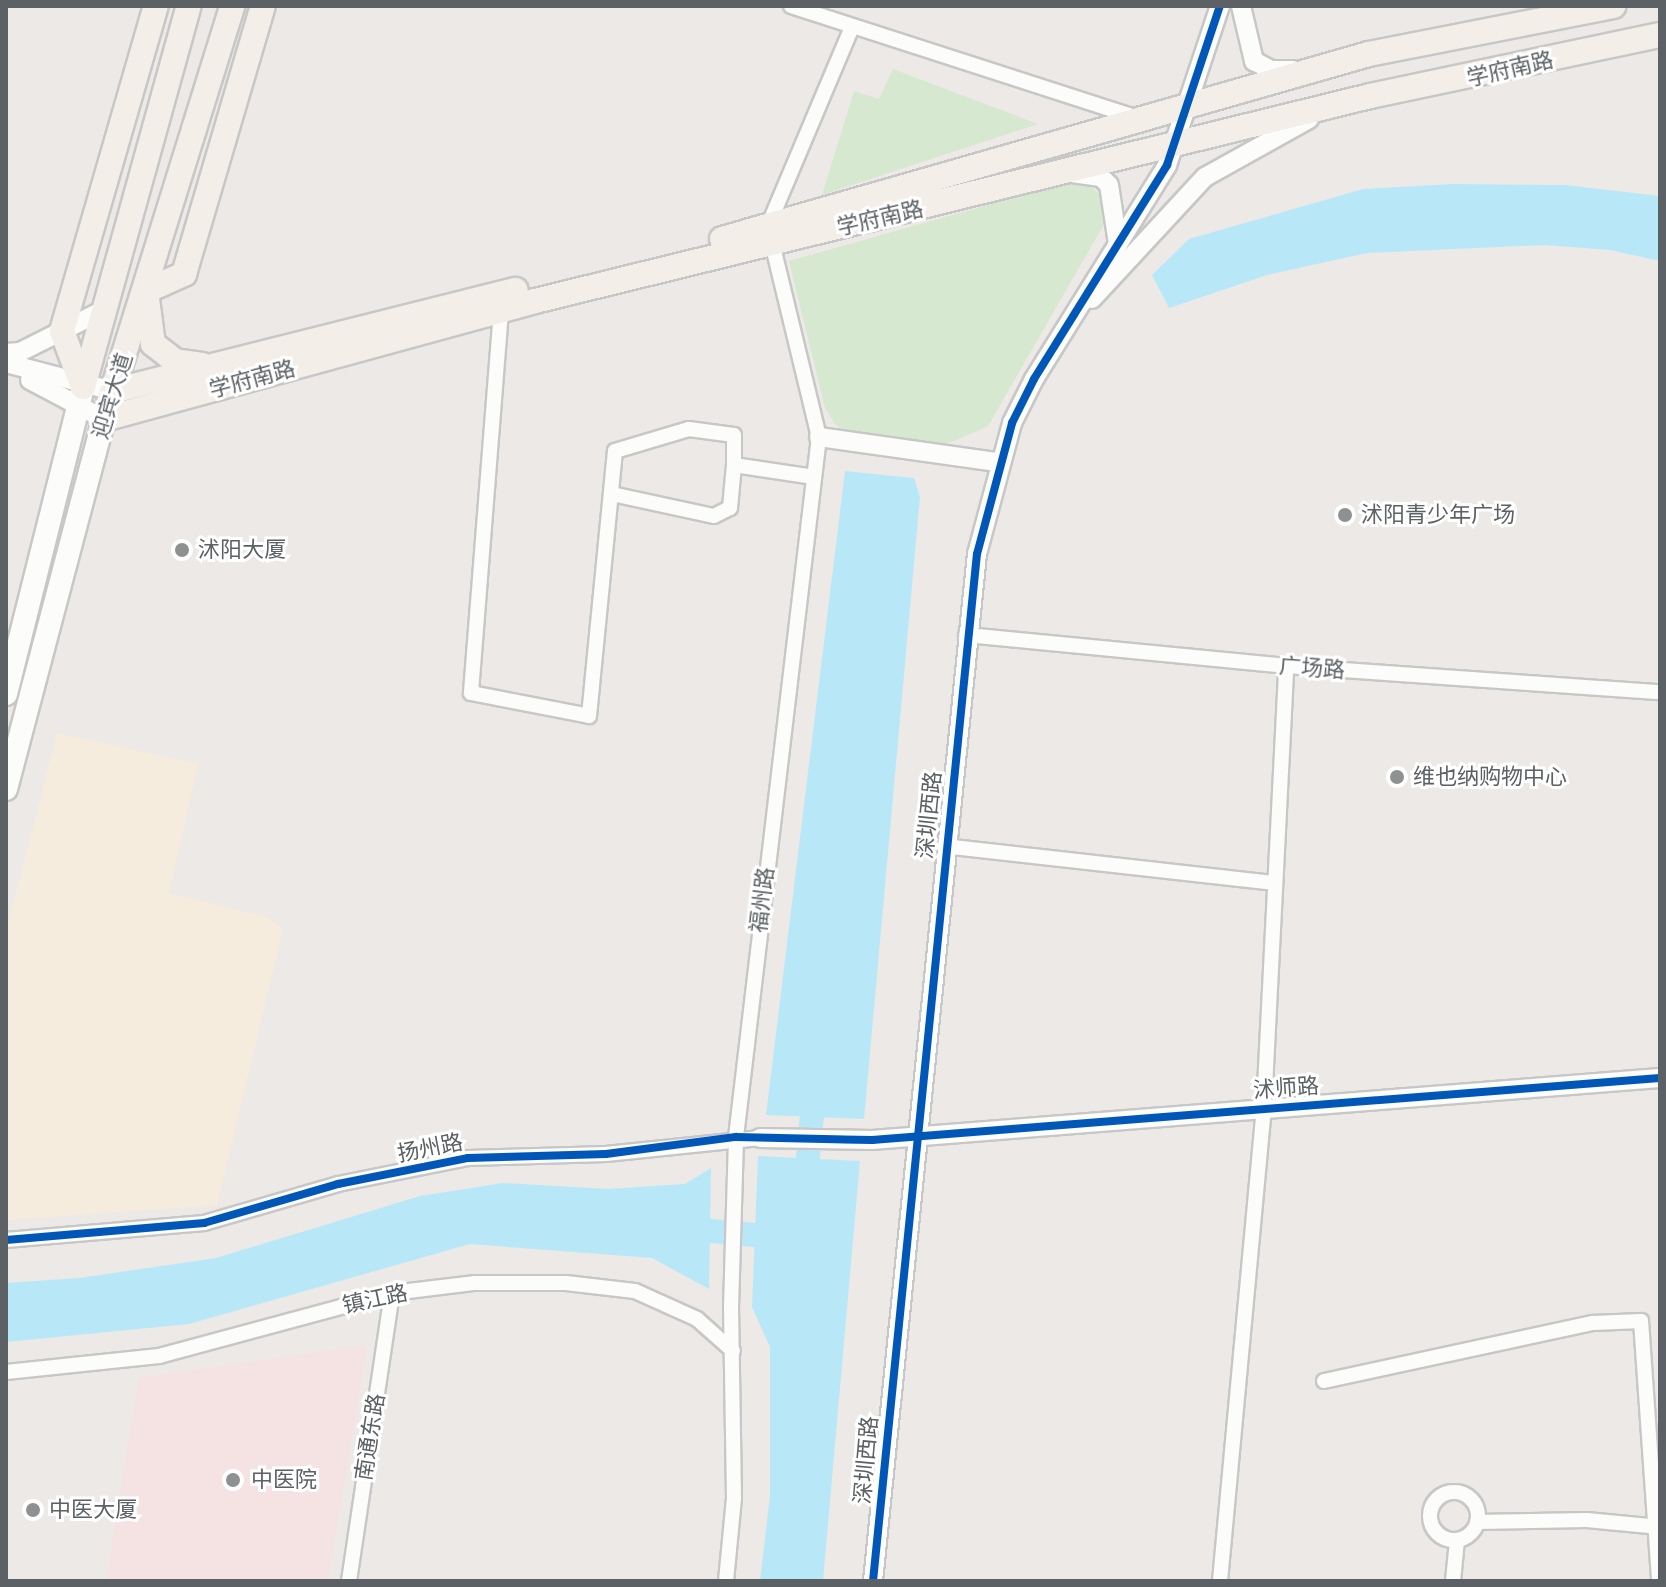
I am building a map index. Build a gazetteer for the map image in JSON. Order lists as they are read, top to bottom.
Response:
{
  "streets": {
    "main road": ["学府南路", "迎宾大道"],
    "street": [
      "广场路",
      "深圳西路",
      "福州路",
      "沭师路",
      "扬州路",
      "镇江路",
      "南通东路"
    ]
  },
  "crossings": [
    ["学府南路", "迎宾大道"],
    ["学府南路", "深圳西路"],
    ["学府南路", "福州路"],
    ["广场路", "深圳西路"],
    ["深圳西路", "沭师路"],
    ["深圳西路", "扬州路"],
    ["福州路", "扬州路"],
    ["福州路", "镇江路"],
    ["沭师路", "扬州路"],
    ["镇江路", "南通东路"]
  ],
  "places": [
    "沭阳青少年广场",
    "沭阳大厦",
    "维也纳购物中心",
    "中医院",
    "中医大厦"
  ]
}
